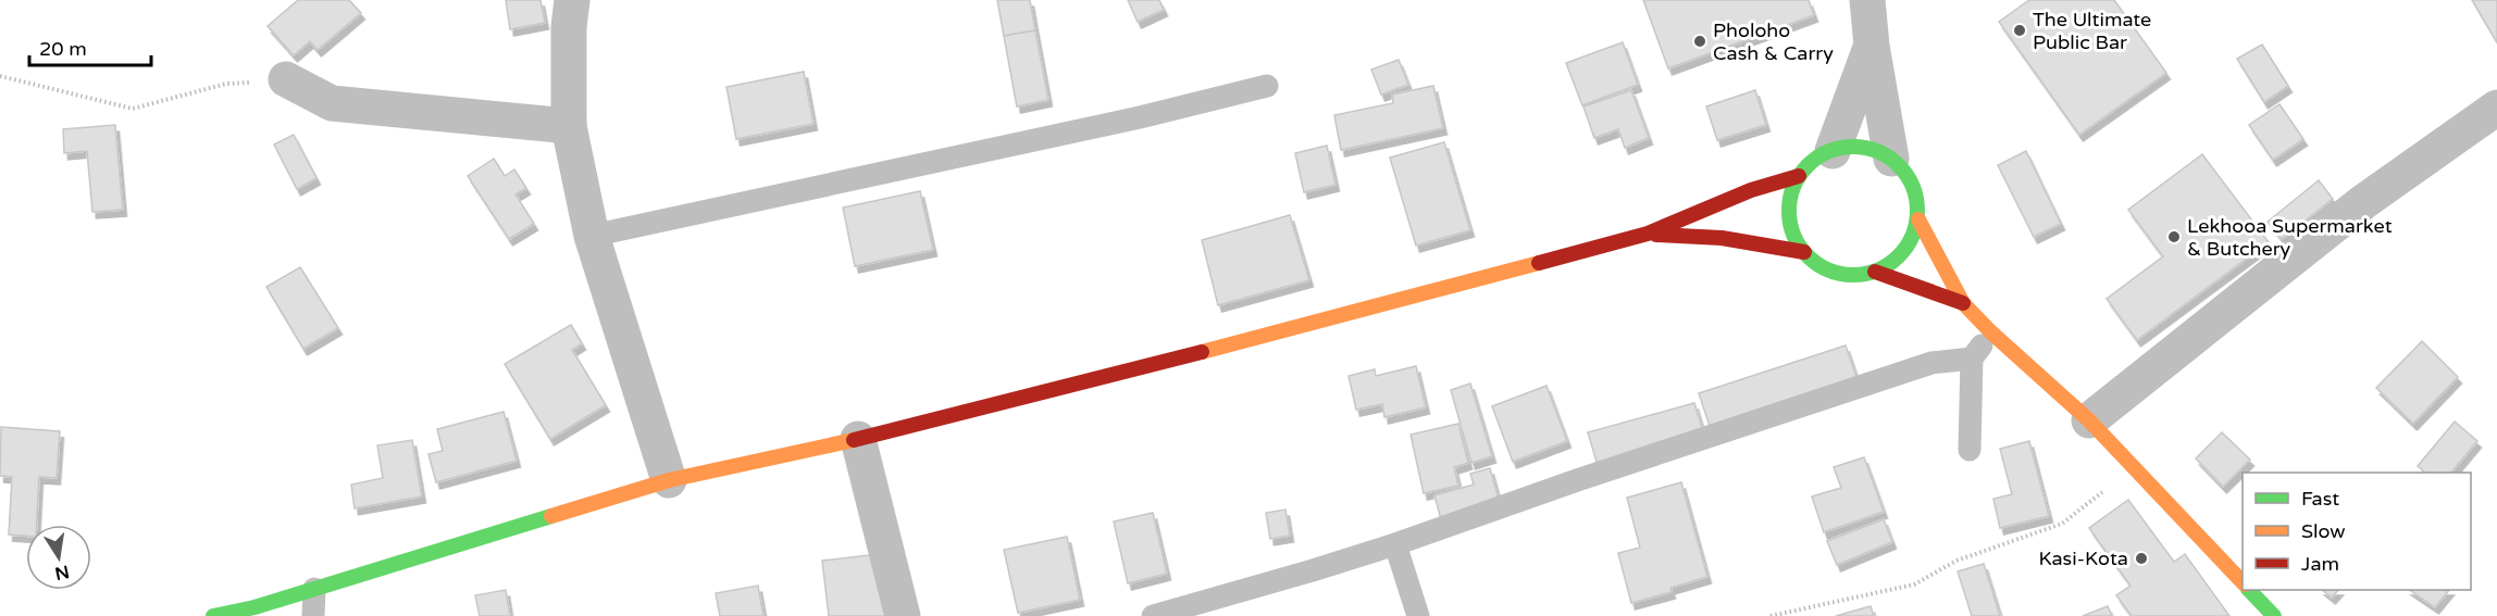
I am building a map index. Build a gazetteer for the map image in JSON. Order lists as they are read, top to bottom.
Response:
{
  "places": [
    "The Ultimate Public Bar",
    "Pholoho Cash & Carry",
    "Lekhooa Supermarket & Butchery",
    "Kasi-Kota"
  ],
  "legend": ["Fast", "Slow", "Jam"],
  "scale_bar": "20 m",
  "north": "bottom"
}
